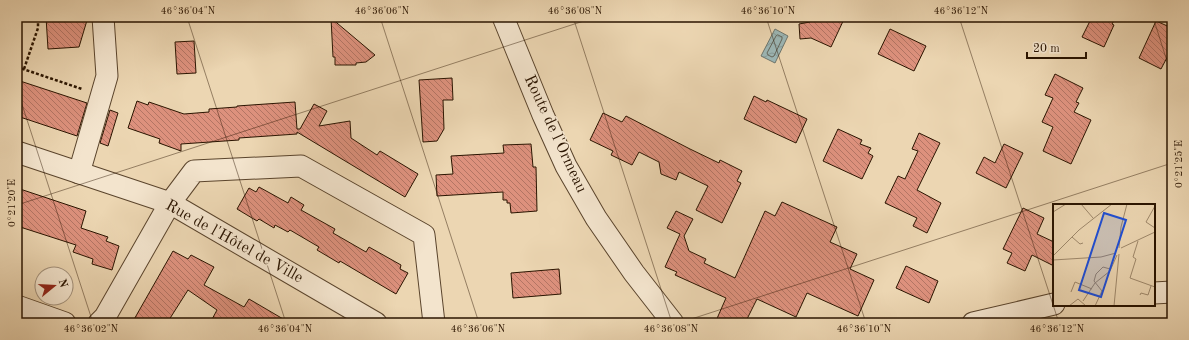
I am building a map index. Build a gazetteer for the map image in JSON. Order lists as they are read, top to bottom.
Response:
{
  "streets": {
    "street": ["Route de l'Ormeau", "Rue de l'Hôtel de Ville"]
  },
  "scale_bar": "20 m",
  "north": "right",
  "coordinates": [
    "46°36'04\"N",
    "46°36'06\"N",
    "46°36'08\"N",
    "46°36'10\"N",
    "46°36'12\"N",
    "0°21'25\"E",
    "0°21'20\"E",
    "46°36'02\"N"
  ]
}
